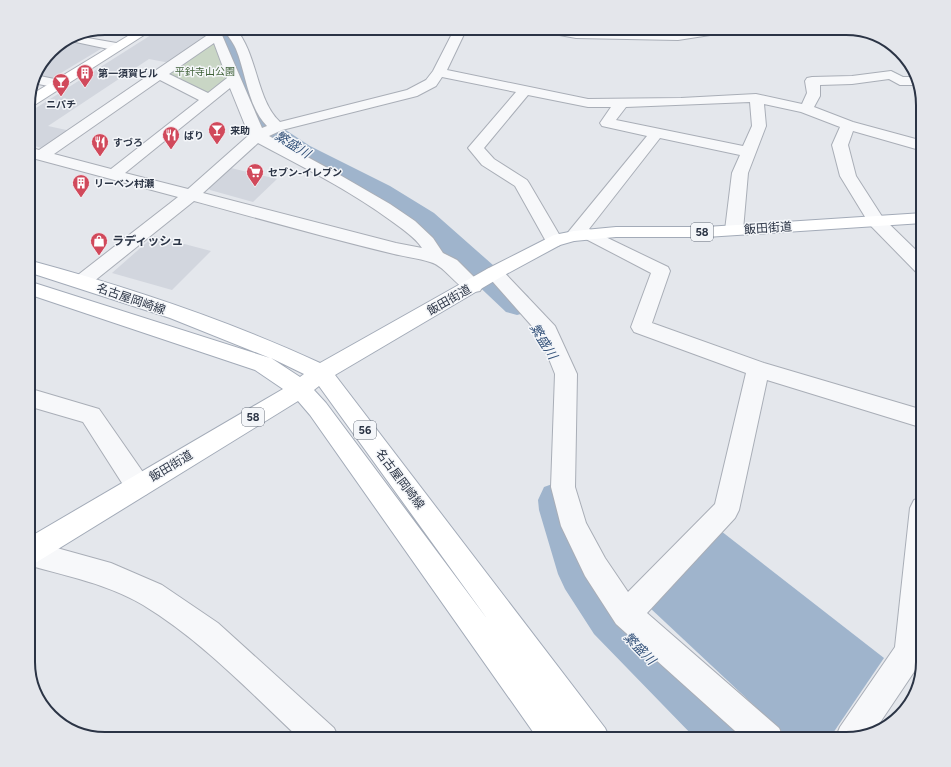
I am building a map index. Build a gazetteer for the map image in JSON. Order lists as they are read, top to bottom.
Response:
{
  "streets": {
    "main road": [
      "飯田街道",
      "58",
      "名古屋岡崎線",
      "56"
    ]
  },
  "crossings": [
    ["飯田街道", "名古屋岡崎線"]
  ],
  "water": ["繁盛川"],
  "parks": ["平針寺山公園"],
  "places": {
    "building": ["第一須賀ビル", "リーベン村瀬"],
    "bar": ["ニパチ", "来助"],
    "restaurant": ["ばり", "すづろ"],
    "supermarket": ["セブン-イレブン"],
    "shop": ["ラディッシュ"]
  }
}
